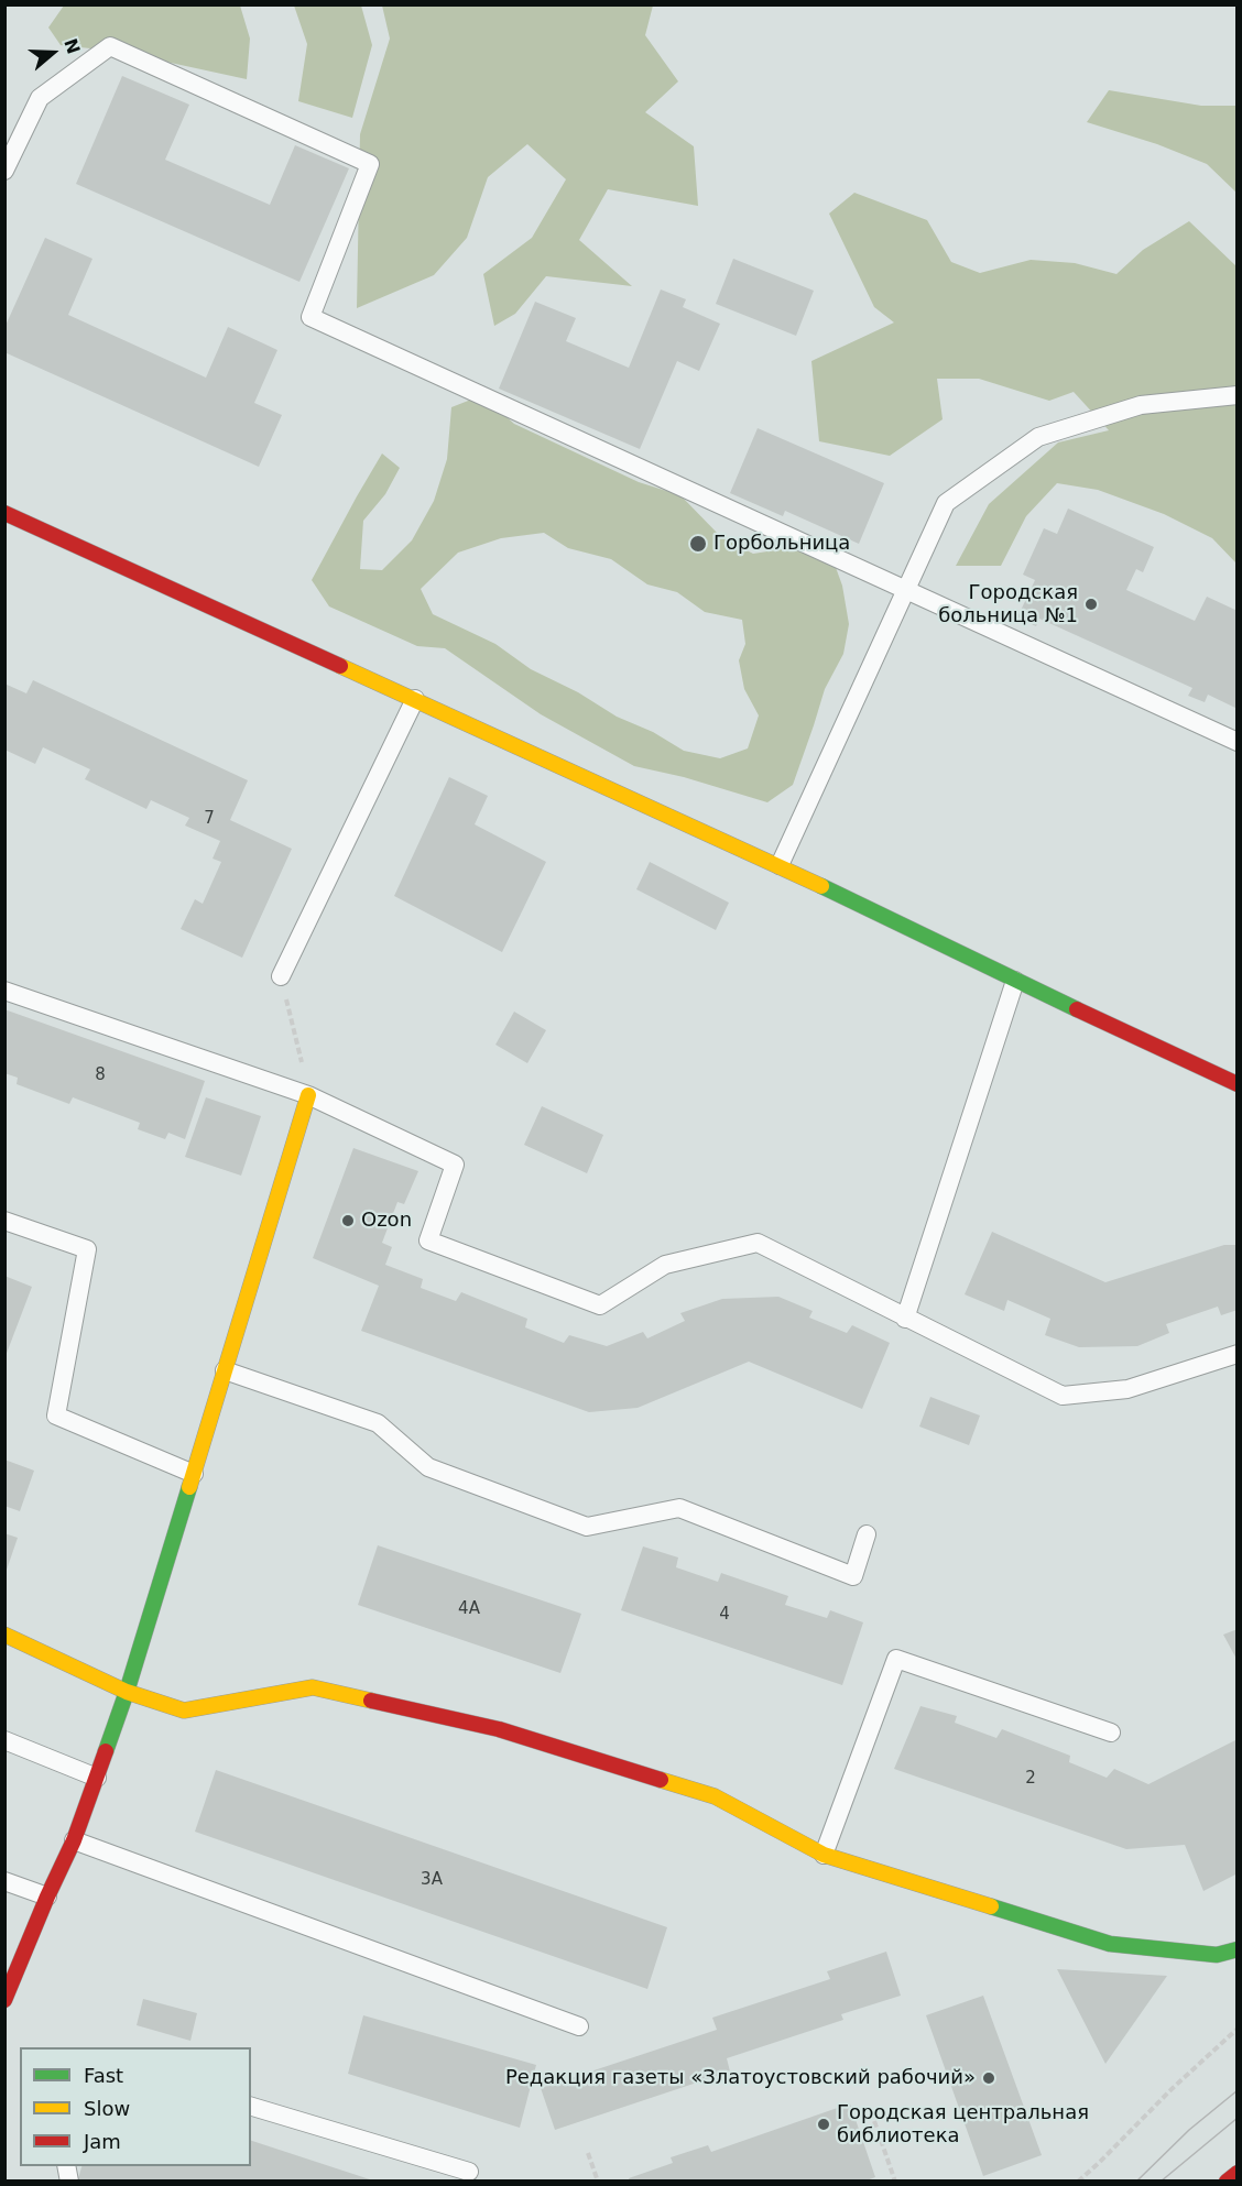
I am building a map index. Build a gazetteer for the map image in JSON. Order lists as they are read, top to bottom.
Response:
{
  "places": [
    "Горбольница",
    "Городская больница №1",
    "Ozon",
    "Редакция газеты «Златоустовский рабочий»",
    "Городская центральная библиотека"
  ],
  "house_numbers": [
    "7",
    "8",
    "4А",
    "4",
    "2",
    "3А"
  ],
  "legend": ["Fast", "Slow", "Jam"],
  "north": "right"
}
